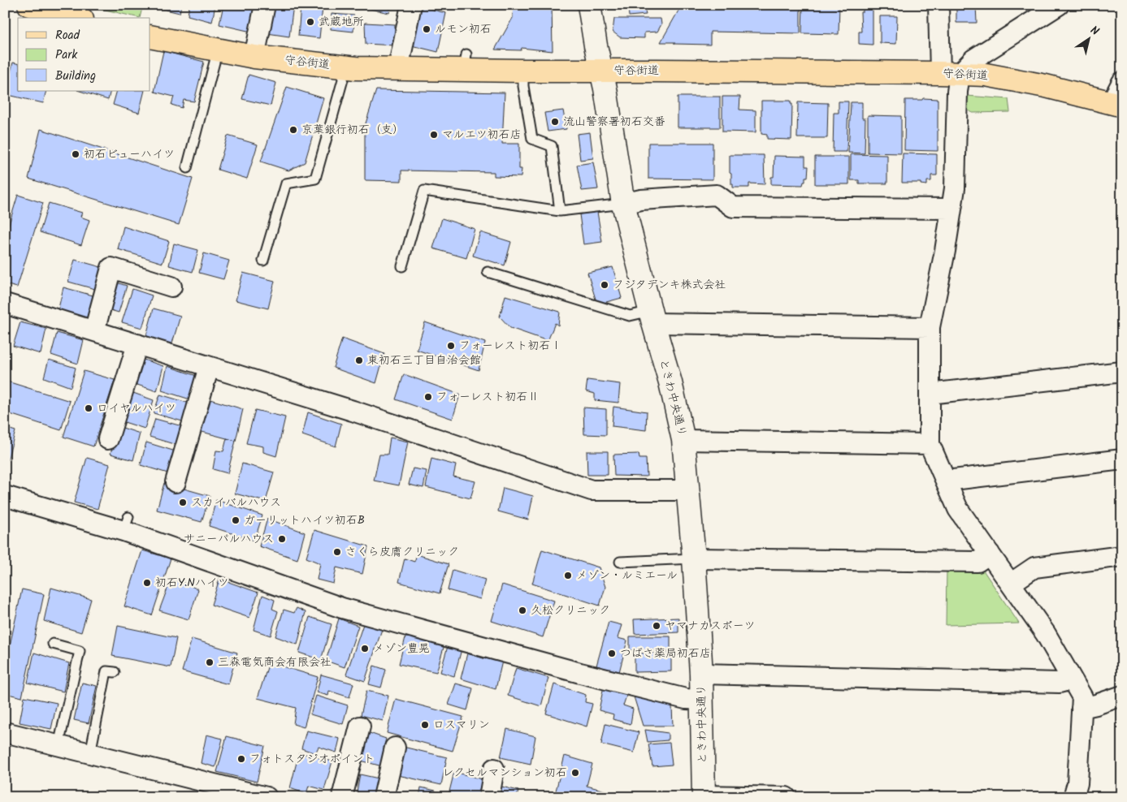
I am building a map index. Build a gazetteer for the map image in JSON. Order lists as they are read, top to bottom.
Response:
{
  "streets": {
    "main road": ["守谷街道"],
    "street": ["ときわ中央通り"]
  },
  "crossings": [
    ["守谷街道", "ときわ中央通り"]
  ],
  "places": [
    "武蔵地所",
    "ルモン初石",
    "流山警察署初石交番",
    "京葉銀行初石（支）",
    "マルエツ初石店",
    "初石ビューハイツ",
    "フジタデンキ株式会社",
    "フォーレスト初石Ⅰ",
    "東初石三丁目自治会館",
    "フォーレスト初石Ⅱ",
    "ロイヤルハイツ",
    "スカイバルハウス",
    "ガーリットハイツ初石B",
    "サニーパルハウス",
    "さくら皮膚クリニック",
    "メゾン・ルミエール",
    "初石Y.Nハイツ",
    "久松クリニック",
    "ヤマナカスポーツ",
    "メゾン豊晃",
    "つばさ薬局初石店",
    "三森電気商会有限会社",
    "ロスマリン",
    "フォトスタジオポイント",
    "レクセルマンション初石"
  ],
  "legend": ["Road", "Park", "Building"],
  "north": "top right"
}
